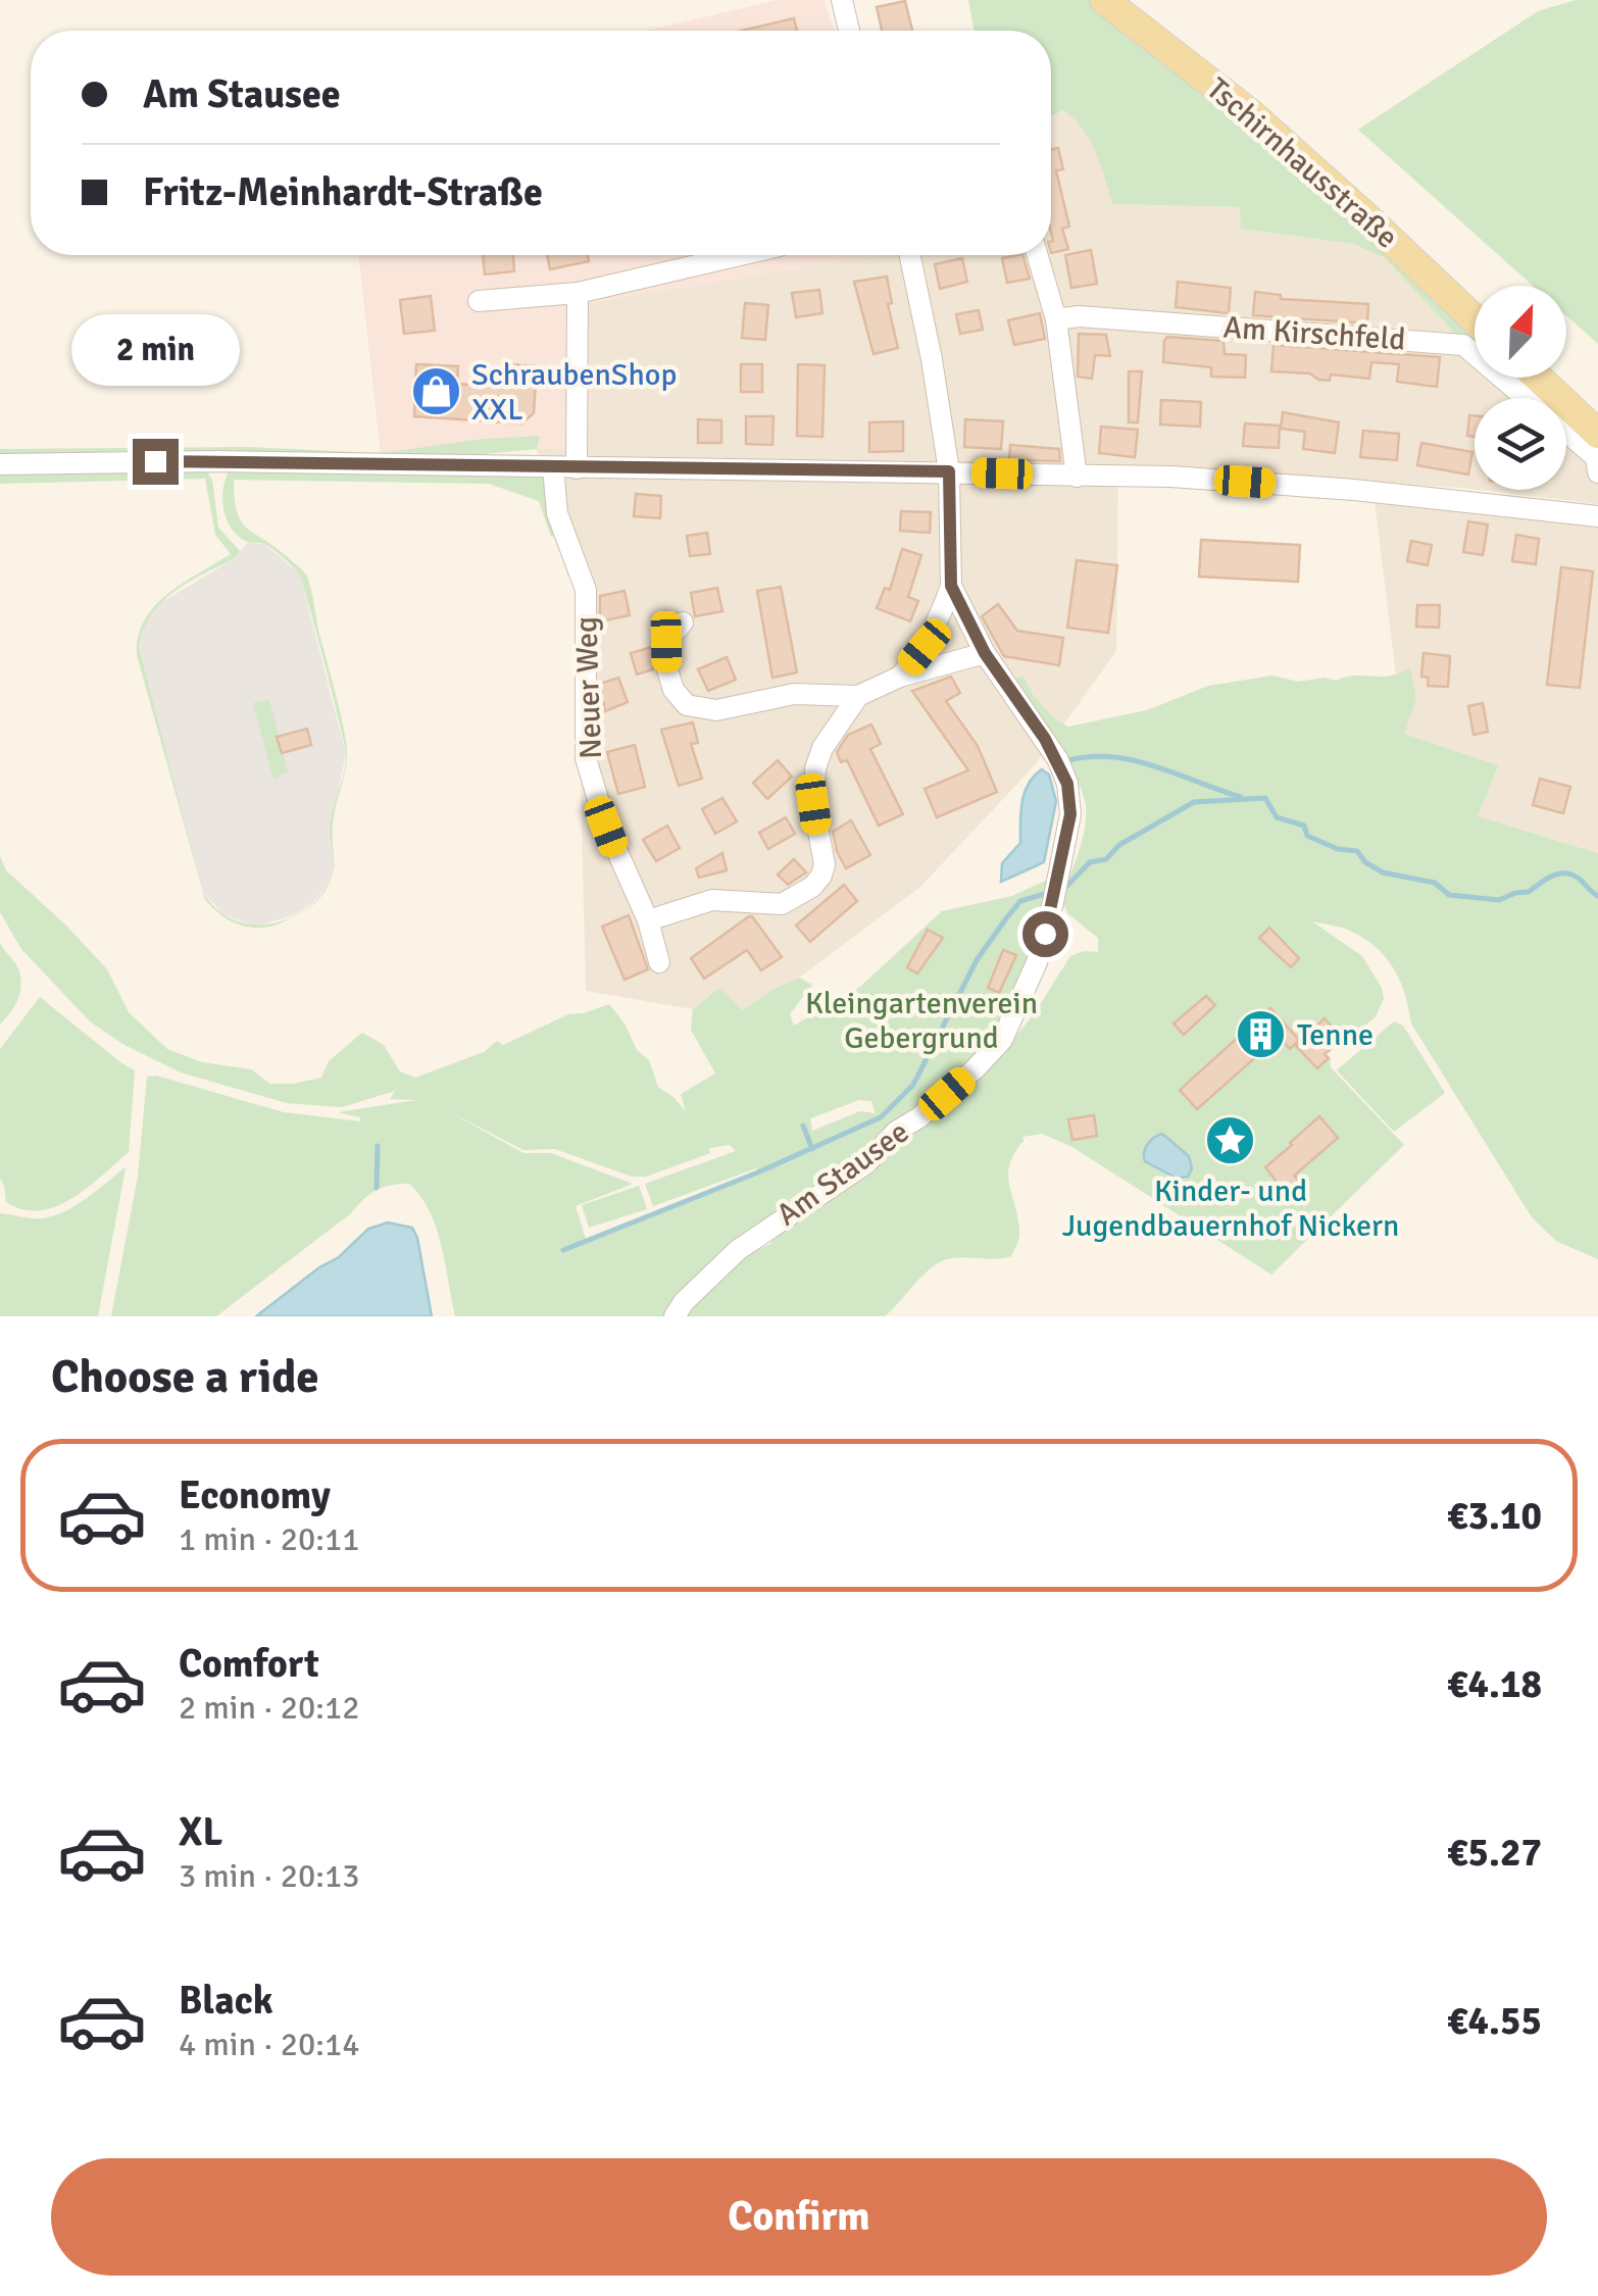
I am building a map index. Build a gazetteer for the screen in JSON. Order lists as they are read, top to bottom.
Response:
{
  "streets": {
    "main road": ["Tschirnhausstraße"],
    "street": ["Am Kirschfeld", "Neuer Weg", "Am Stausee"]
  },
  "parks": ["Kleingartenverein Gebergrund"],
  "places": {
    "shop": ["SchraubenShop XXL"],
    "building": ["Tenne"],
    "place": ["Kinder- und Jugendbauernhof Nickern"]
  },
  "north": "top right",
  "page": {
    "banner": ["Am Stausee", "Fritz-Meinhardt-Straße"],
    "bubble": "2 min",
    "heading": "Choose a ride",
    "list": [
      {
        "name": "Economy",
        "note": "1 min · 20:11",
        "value": "€3.10"
      },
      {
        "name": "Comfort",
        "note": "2 min · 20:12",
        "value": "€4.18"
      },
      {
        "name": "XL",
        "note": "3 min · 20:13",
        "value": "€5.27"
      },
      {
        "name": "Black",
        "note": "4 min · 20:14",
        "value": "€4.55"
      }
    ],
    "buttons": "Confirm"
  }
}
